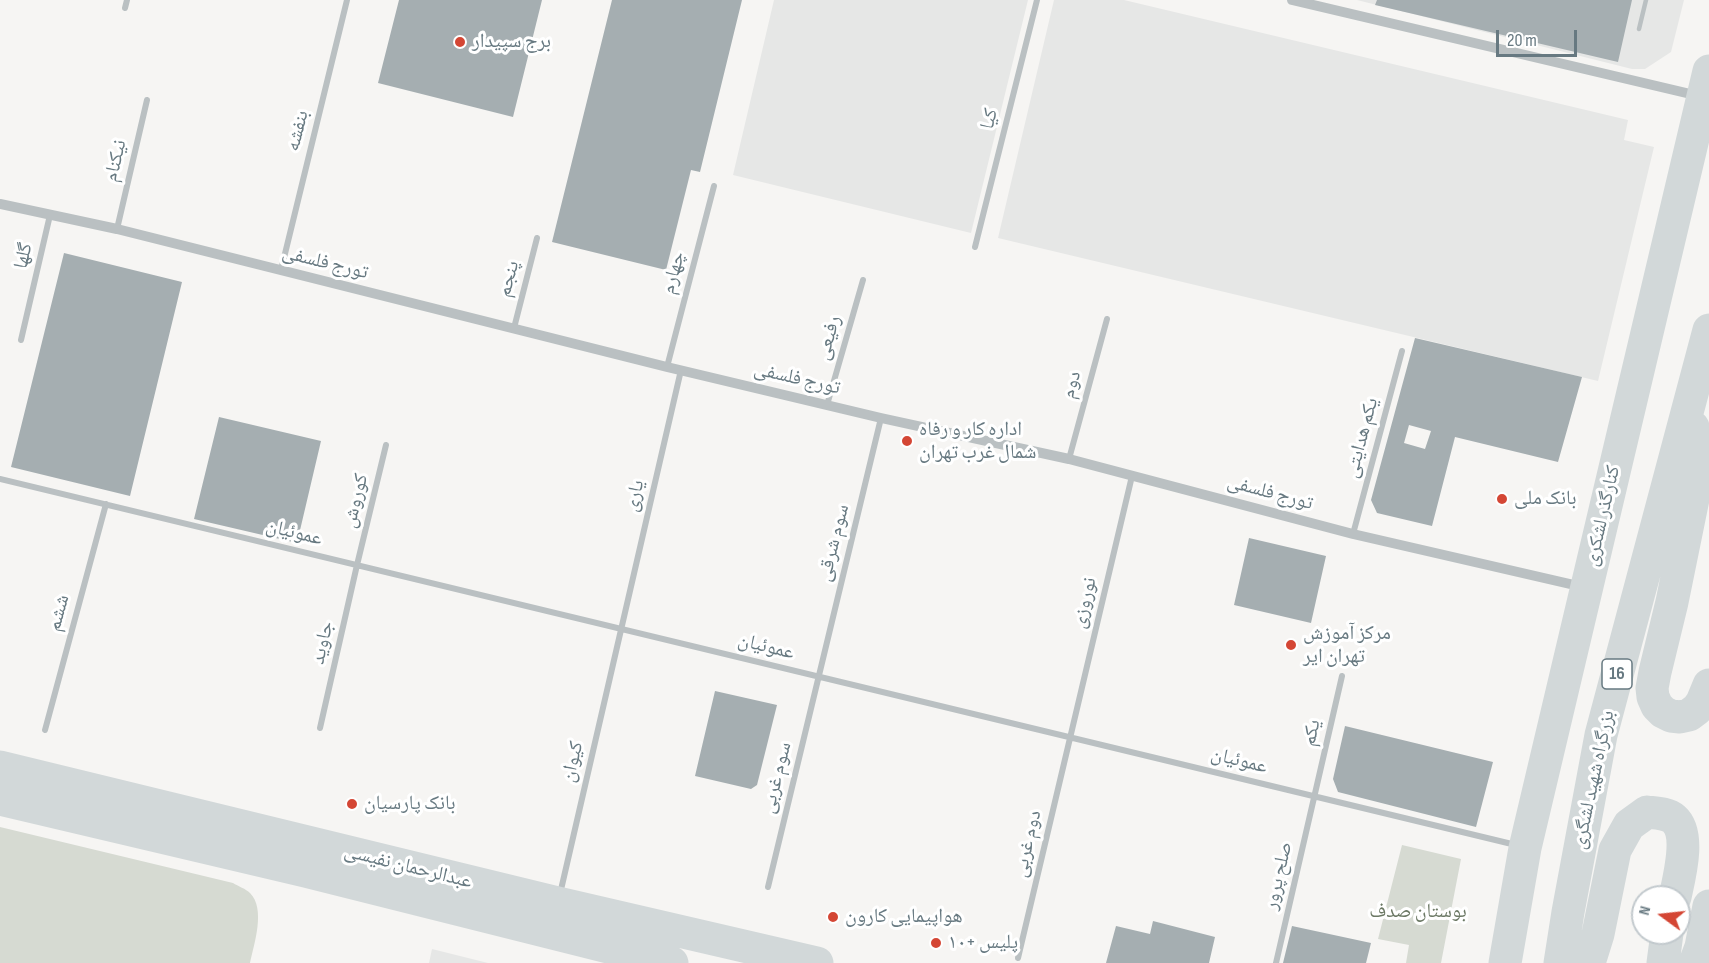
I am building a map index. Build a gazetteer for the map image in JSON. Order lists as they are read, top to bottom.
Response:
{
  "streets": {
    "main road": [
      "کنارگذر لشکری",
      "16",
      "بزرگراه شهید لشگری",
      "عبدالرحمان نفیسی"
    ],
    "street": [
      "کیا",
      "بنفشه",
      "نیکنام",
      "گلها",
      "تورج فلسفی",
      "چهارم",
      "پنجم",
      "رفیعی",
      "دوم",
      "یکم هدایتی",
      "یاری",
      "کوروش",
      "عموئیان",
      "سوم شرقی",
      "نوروزی",
      "ششم",
      "جاوید",
      "یکم",
      "کیوان",
      "سوم غربی",
      "دوم غربی",
      "صلح پرور"
    ]
  },
  "crossings": [
    ["بنفشه", "تورج فلسفی"],
    ["نیکنام", "تورج فلسفی"],
    ["گلها", "تورج فلسفی"],
    ["تورج فلسفی", "چهارم"],
    ["تورج فلسفی", "پنجم"],
    ["تورج فلسفی", "رفیعی"],
    ["تورج فلسفی", "دوم"],
    ["تورج فلسفی", "یکم هدایتی"],
    ["تورج فلسفی", "یاری"],
    ["تورج فلسفی", "کنارگذر لشکری"],
    ["تورج فلسفی", "سوم شرقی"],
    ["تورج فلسفی", "نوروزی"],
    ["یاری", "عموئیان"],
    ["یاری", "کیوان"],
    ["کوروش", "عموئیان"],
    ["کوروش", "جاوید"],
    ["کنارگذر لشکری", "عموئیان"],
    ["عموئیان", "سوم شرقی"],
    ["عموئیان", "نوروزی"],
    ["عموئیان", "ششم"],
    ["عموئیان", "جاوید"],
    ["عموئیان", "یکم"],
    ["عموئیان", "کیوان"],
    ["عموئیان", "سوم غربی"],
    ["عموئیان", "دوم غربی"],
    ["عموئیان", "صلح پرور"],
    ["سوم شرقی", "سوم غربی"],
    ["نوروزی", "دوم غربی"],
    ["16", "بزرگراه شهید لشگری"],
    ["یکم", "صلح پرور"],
    ["کیوان", "عبدالرحمان نفیسی"]
  ],
  "parks": ["بوستان صدف"],
  "places": [
    "برج سپیدار",
    "اداره کار و رفاه شمال غرب تهران",
    "بانک ملی",
    "مرکز آموزش تهران ایر",
    "بانک پارسیان",
    "هواپیمایی کارون",
    "پلیس +۱۰"
  ],
  "scale_bar": "20 m",
  "north": "left"
}
